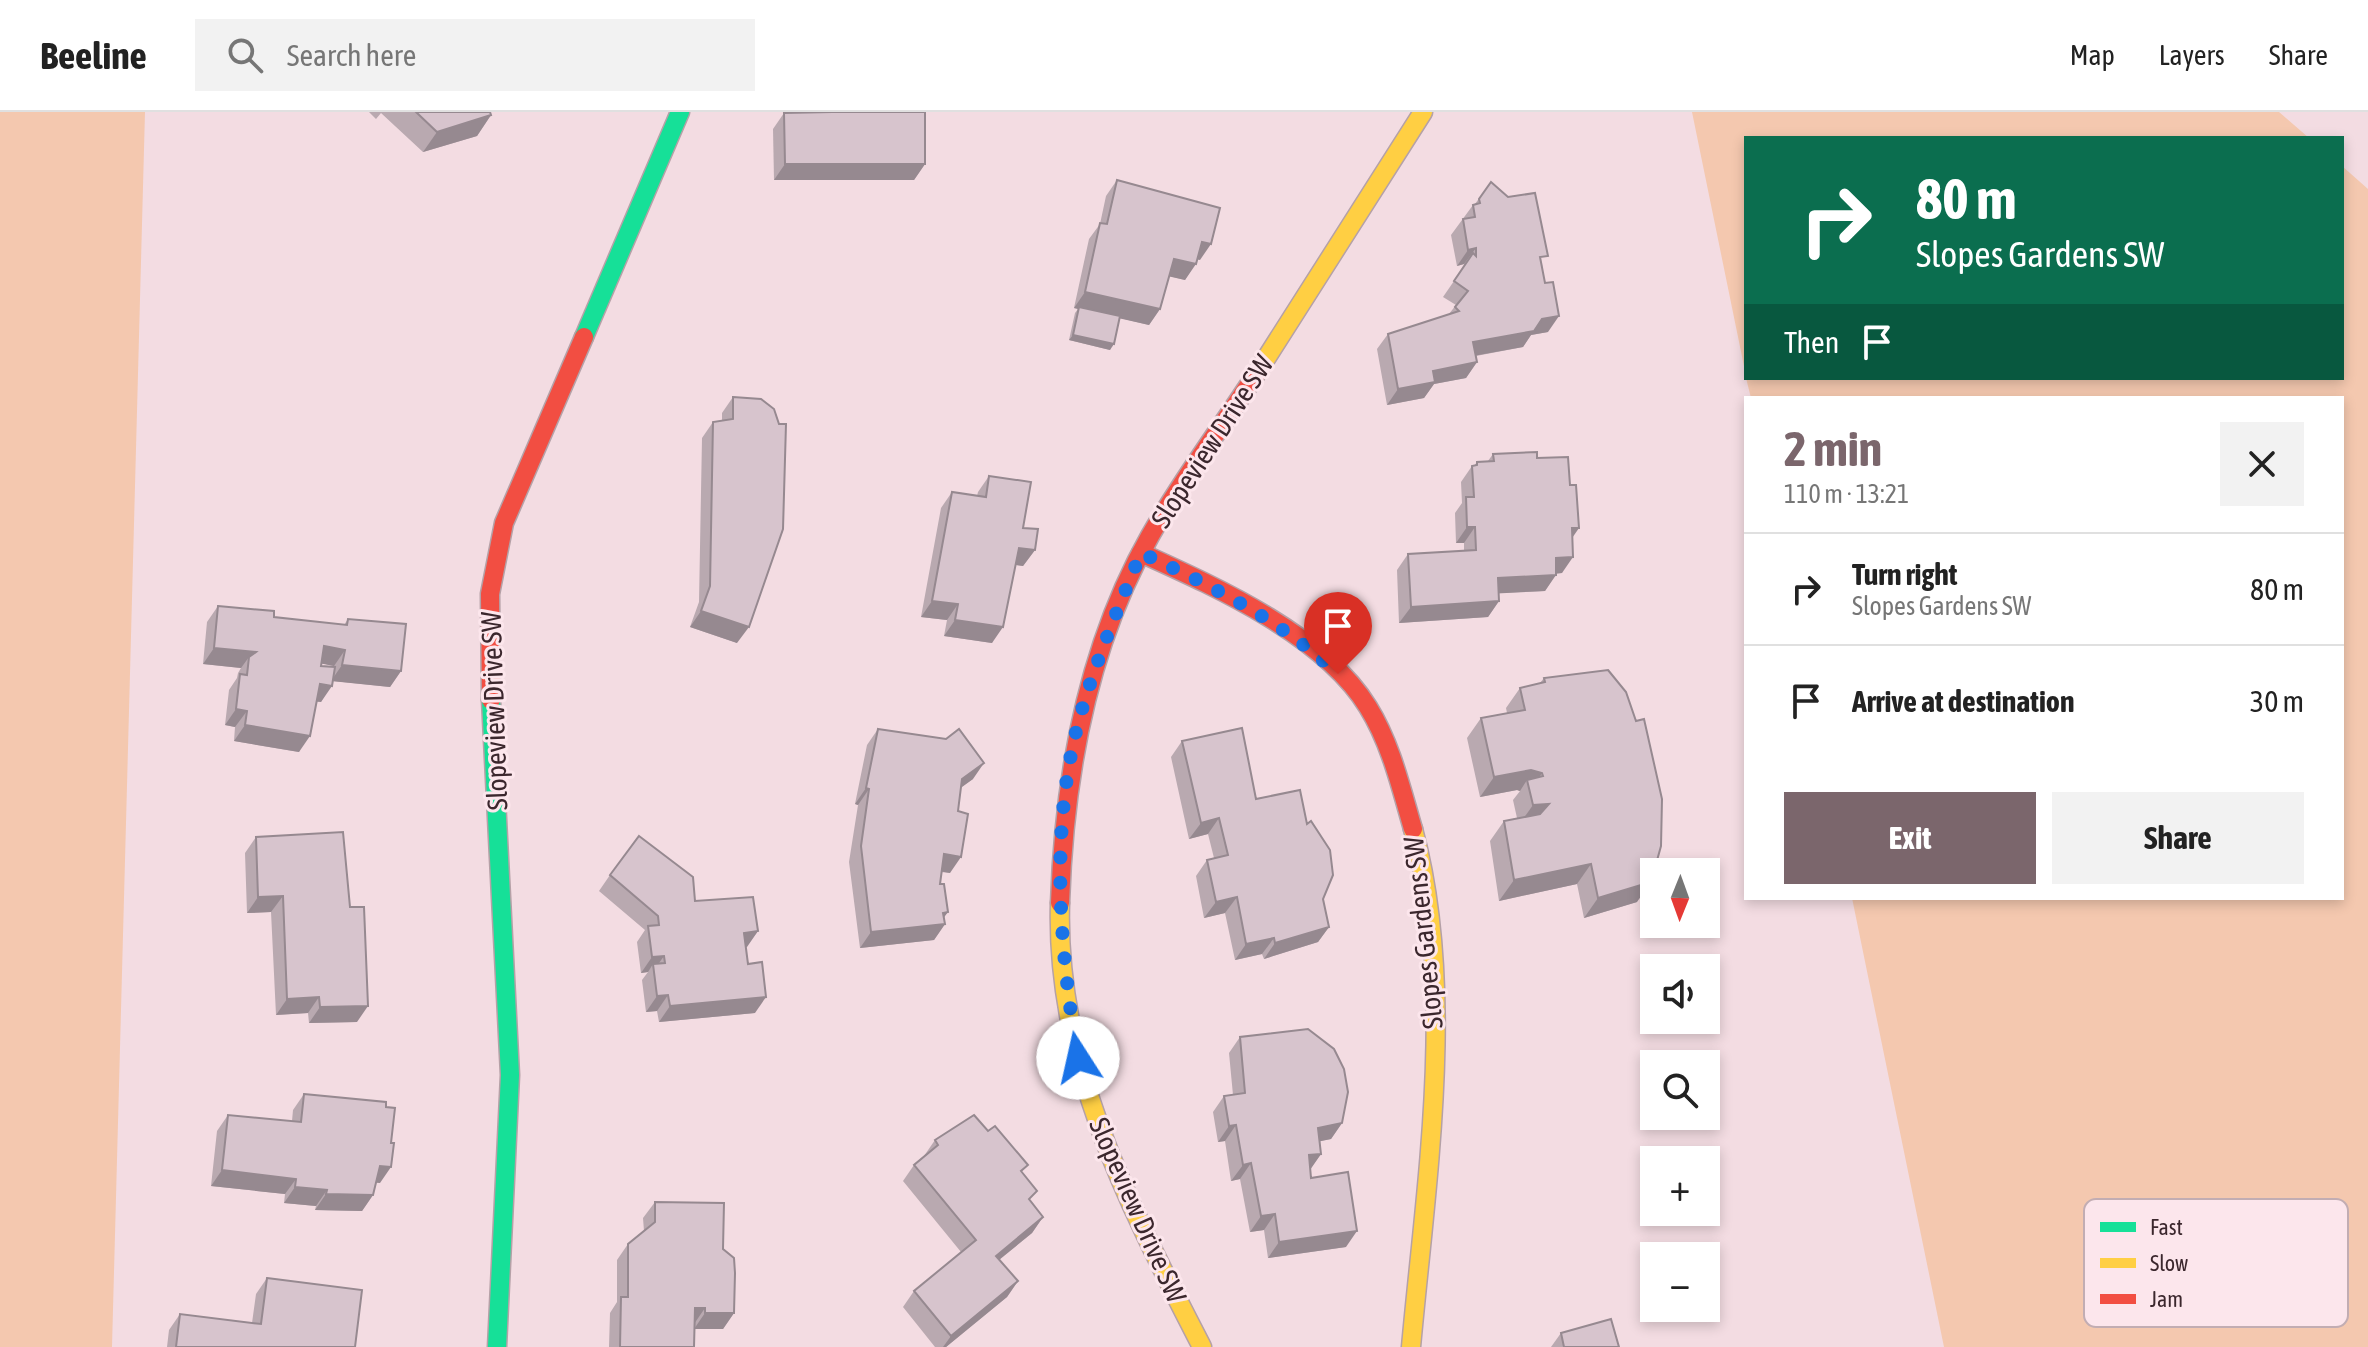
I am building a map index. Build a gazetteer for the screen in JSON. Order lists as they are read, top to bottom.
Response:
{
  "streets": {
    "street": ["Slopeview Drive SW", "Slopes Gardens SW"]
  },
  "crossings": [
    ["Slopeview Drive SW", "Slopes Gardens SW"]
  ],
  "legend": ["Fast", "Slow", "Jam"],
  "north": "bottom",
  "page": {
    "header": "Beeline",
    "search": "Search here",
    "nav": ["Map", "Layers", "Share"],
    "turn": ["80 m", "Slopes Gardens SW"],
    "then": "Then",
    "heading": ["2 min", "110 m · 13:21"],
    "list": [
      {
        "name": "Turn right",
        "note": "Slopes Gardens SW",
        "value": "80 m"
      },
      {
        "name": "Arrive at destination",
        "value": "30 m"
      }
    ],
    "buttons": ["Exit", "Share"],
    "map_buttons": ["+", "−"]
  }
}
